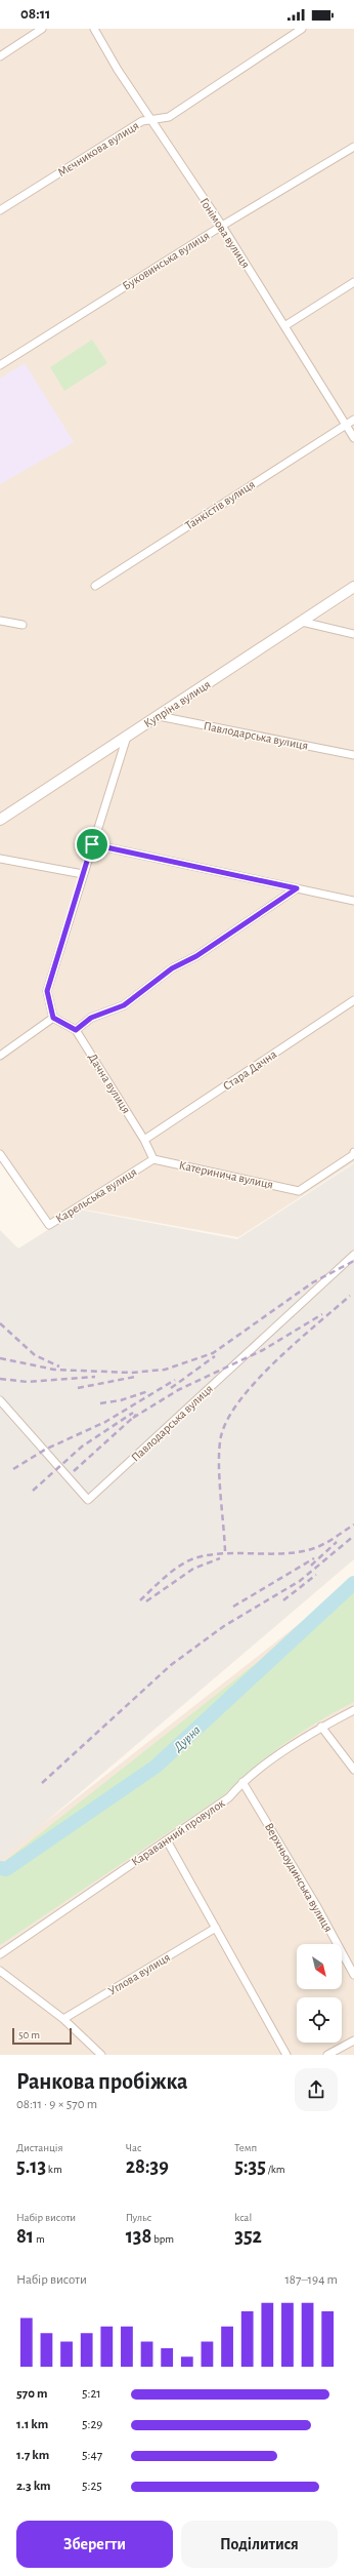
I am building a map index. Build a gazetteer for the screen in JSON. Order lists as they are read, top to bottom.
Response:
{
  "streets": {
    "main road": ["Купріна вулиця"],
    "street": [
      "Мєчникова вулиця",
      "Гонімова вулиця",
      "Буковинська вулиця",
      "Танкістів вулиця",
      "Павлодарська вулиця",
      "Стара Дачна",
      "Дачна вулиця",
      "Катеринича вулиця",
      "Карельська вулиця",
      "Караванний провулок",
      "Верхньоудинська вулиця",
      "Углова вулиця"
    ]
  },
  "crossings": [
    ["Мєчникова вулиця", "Гонімова вулиця"],
    ["Гонімова вулиця", "Буковинська вулиця"],
    ["Гонімова вулиця", "Танкістів вулиця"],
    ["Купріна вулиця", "Павлодарська вулиця"],
    ["Стара Дачна", "Дачна вулиця"],
    ["Дачна вулиця", "Катеринича вулиця"],
    ["Дачна вулиця", "Карельська вулиця"],
    ["Катеринича вулиця", "Карельська вулиця"],
    ["Караванний провулок", "Верхньоудинська вулиця"]
  ],
  "water": ["Дурна"],
  "scale_bar": "50 m",
  "north": "bottom right",
  "page": {
    "status": "08:11",
    "scale": "50 m",
    "heading": ["Ранкова пробіжка", "08:11 · 9 × 570 m"],
    "stats": [
      ["Дистанція", "5.13 km"],
      ["Час", "28:39"],
      ["Темп", "5:35 /km"],
      ["Набір висоти", "81 m"],
      ["Пульс", "138 bpm"],
      ["kcal", "352"]
    ],
    "chart": ["Набір висоти", "187–194 m"],
    "list": [
      {
        "name": "570 m",
        "note": "5:21"
      },
      {
        "name": "1.1 km",
        "note": "5:29"
      },
      {
        "name": "1.7 km",
        "note": "5:47"
      },
      {
        "name": "2.3 km",
        "note": "5:25"
      }
    ],
    "buttons": ["Зберегти", "Поділитися"]
  }
}
